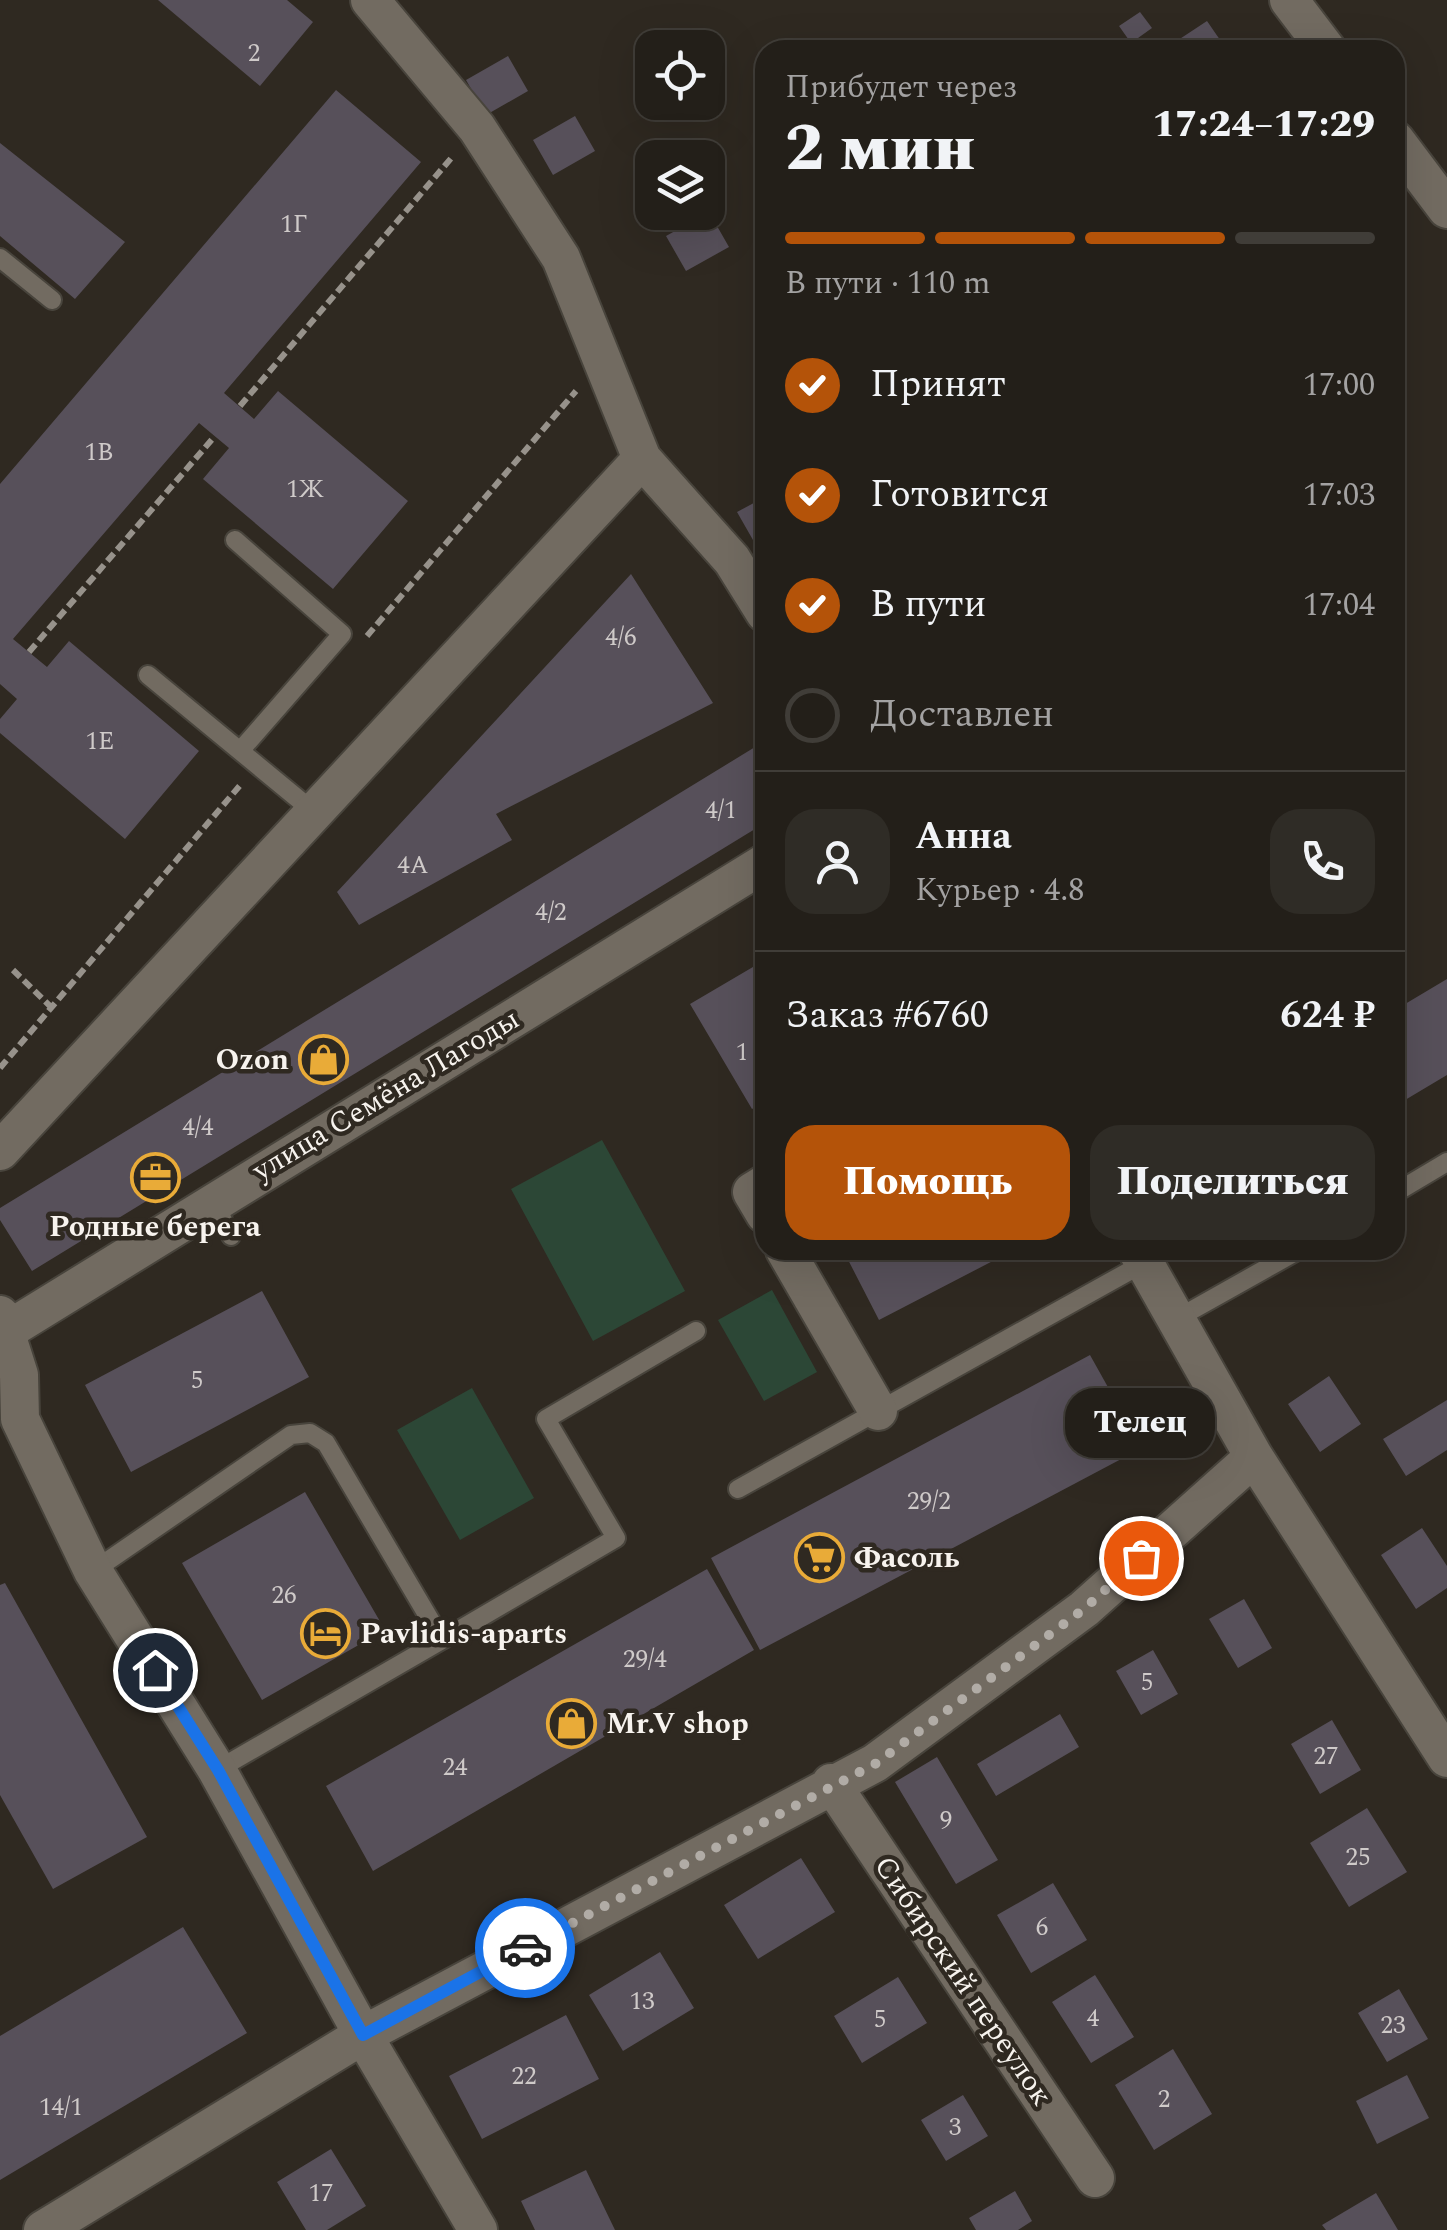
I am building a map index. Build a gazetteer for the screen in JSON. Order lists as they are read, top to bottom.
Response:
{
  "streets": {
    "street": ["улица Семёна Лагоды", "Сибирский переулок"]
  },
  "places": {
    "shop": ["Ozon", "Mr.V shop"],
    "office": ["Родные берега"],
    "supermarket": ["Фасоль"],
    "other": ["Телец"],
    "hotel": ["Pavlidis-aparts"]
  },
  "house_numbers": [
    "2",
    "1Г",
    "1В",
    "1Ж",
    "4/6",
    "1Е",
    "4/1",
    "4А",
    "4/2",
    "1",
    "4/4",
    "5",
    "29/2",
    "26",
    "29/4",
    "5",
    "27",
    "24",
    "9",
    "25",
    "6",
    "13",
    "4",
    "5",
    "23",
    "22",
    "2",
    "14/1",
    "3",
    "17"
  ],
  "page": {
    "heading": ["2 мин", "Прибудет через", "17:24–17:29"],
    "panel": [
      "Анна",
      "Курьер · 4.8",
      "Заказ #6760",
      "624 ₽"
    ],
    "bar": "В пути · 110 m",
    "list": [
      ["Принят", "17:00"],
      ["Готовится", "17:03"],
      ["В пути", "17:04"],
      "Доставлен"
    ],
    "buttons": ["Помощь", "Поделиться"],
    "bubble": "Телец"
  }
}
